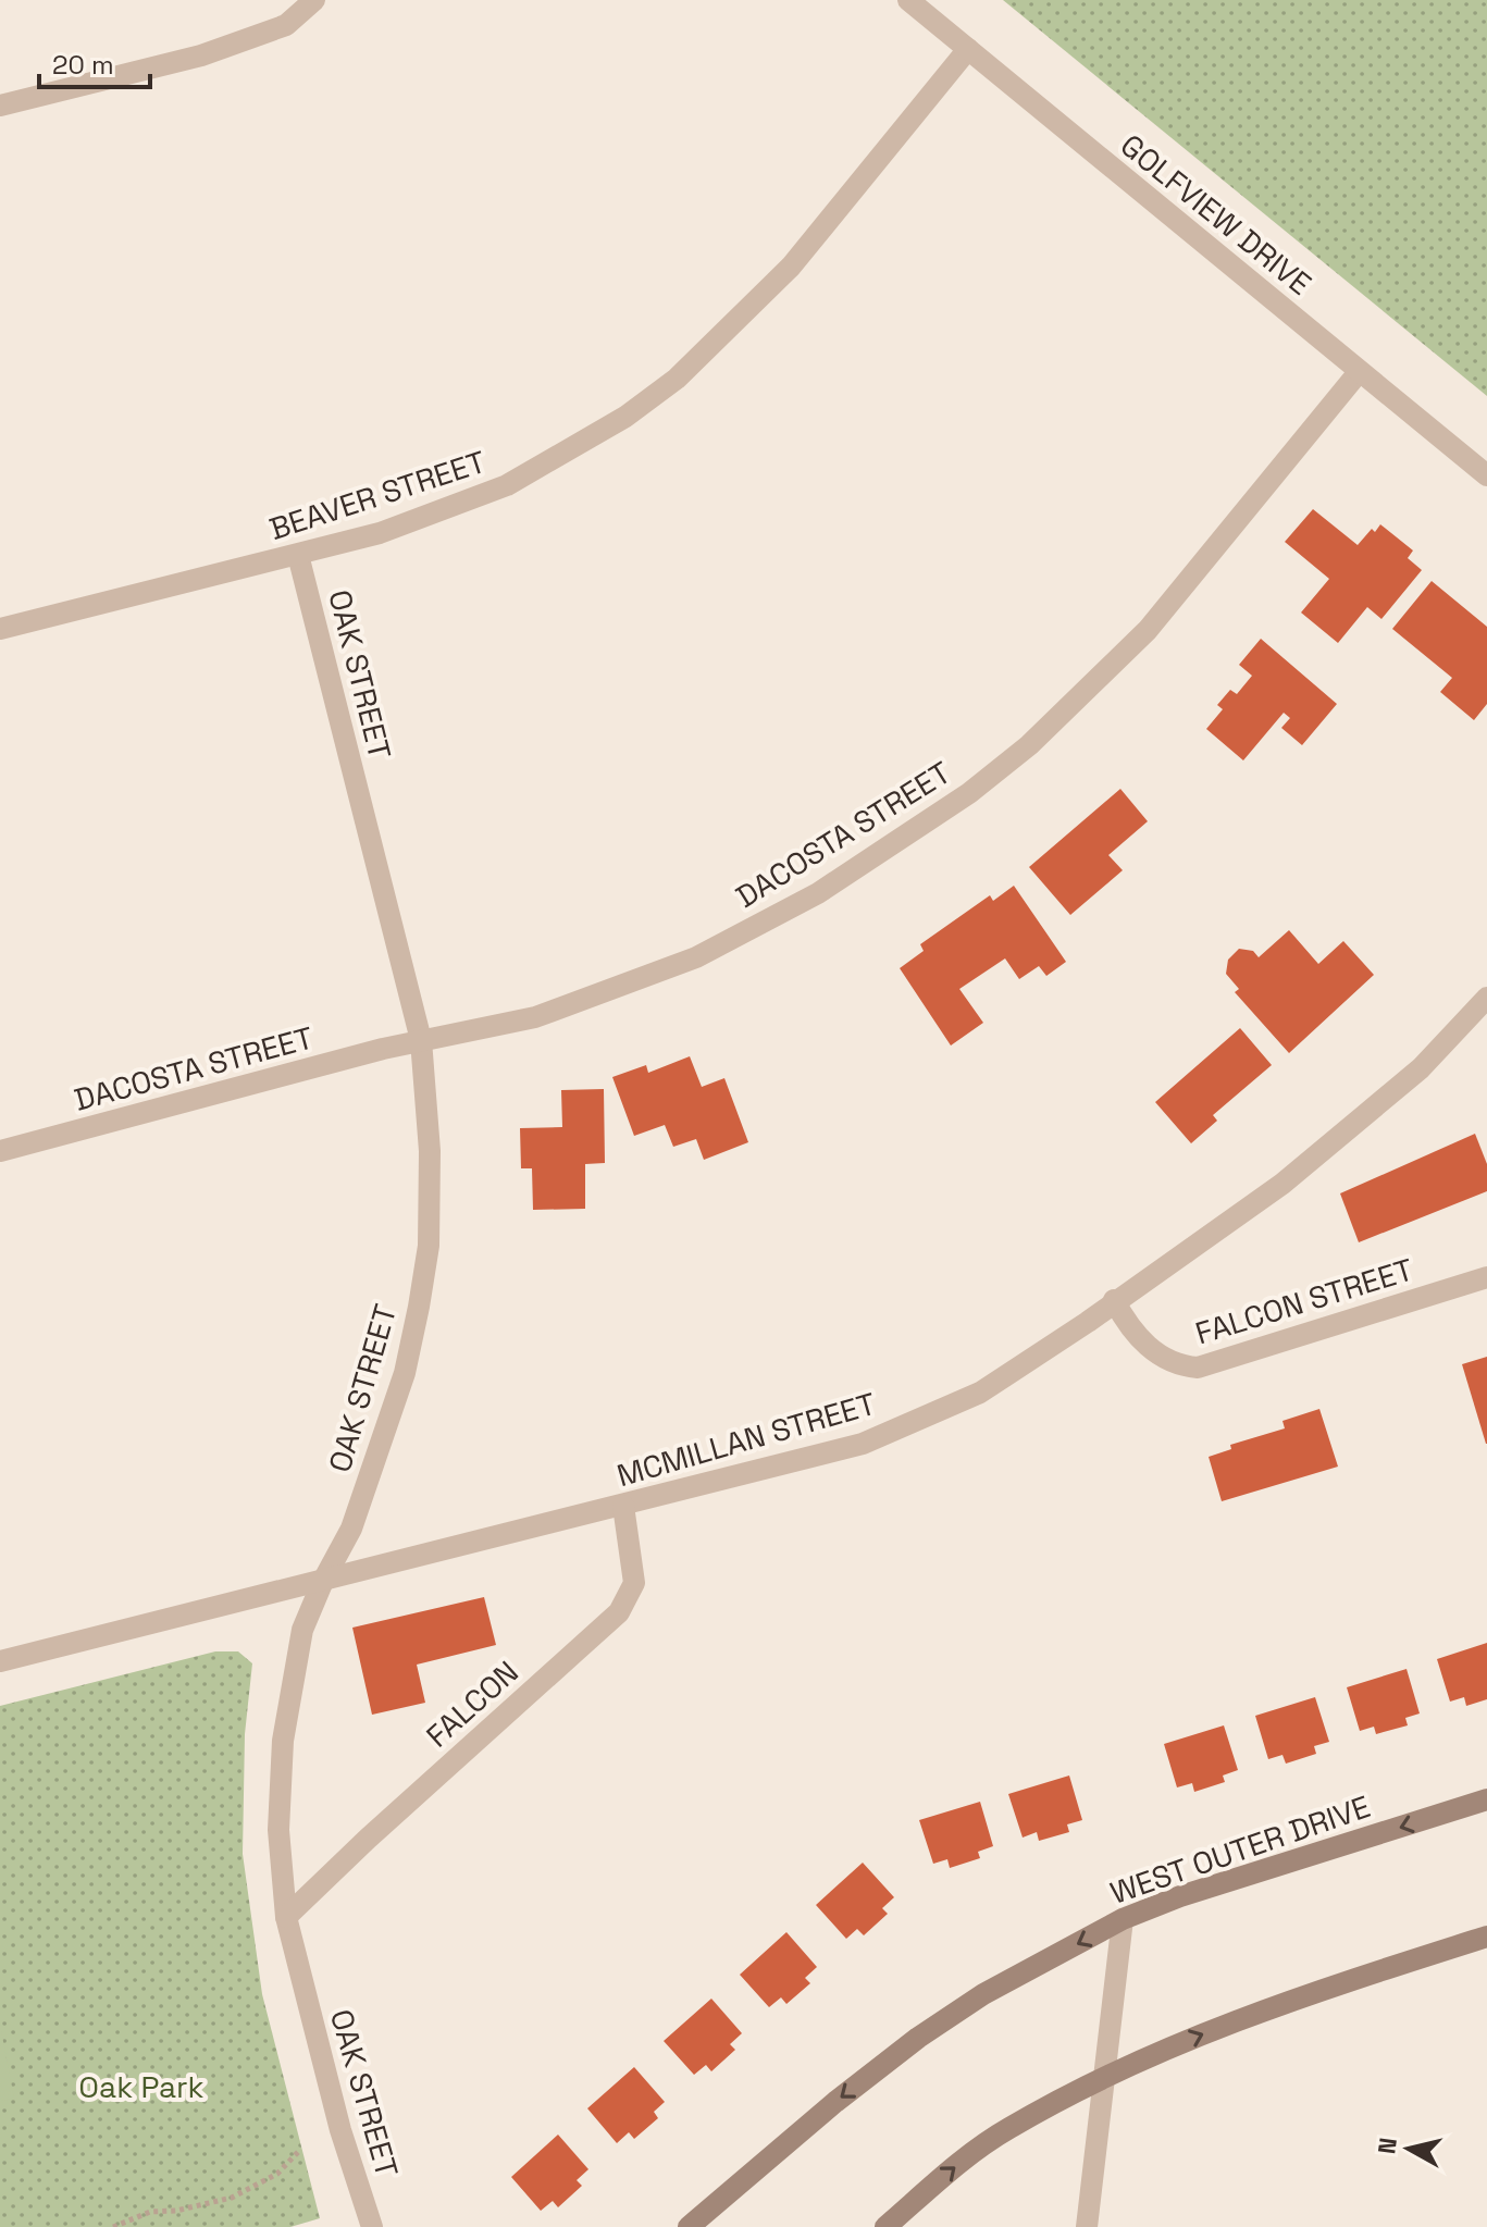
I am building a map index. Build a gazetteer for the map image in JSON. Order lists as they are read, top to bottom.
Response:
{
  "streets": {
    "main road": ["WEST OUTER DRIVE"],
    "street": [
      "GOLFVIEW DRIVE",
      "BEAVER STREET",
      "OAK STREET",
      "DACOSTA STREET",
      "FALCON STREET",
      "MCMILLAN STREET",
      "FALCON"
    ]
  },
  "crossings": [
    ["GOLFVIEW DRIVE", "BEAVER STREET"],
    ["GOLFVIEW DRIVE", "DACOSTA STREET"],
    ["BEAVER STREET", "OAK STREET"],
    ["OAK STREET", "DACOSTA STREET"],
    ["OAK STREET", "MCMILLAN STREET"],
    ["OAK STREET", "FALCON"],
    ["FALCON STREET", "MCMILLAN STREET"],
    ["MCMILLAN STREET", "FALCON"]
  ],
  "parks": ["Oak Park"],
  "scale_bar": "20 m",
  "north": "left"
}
